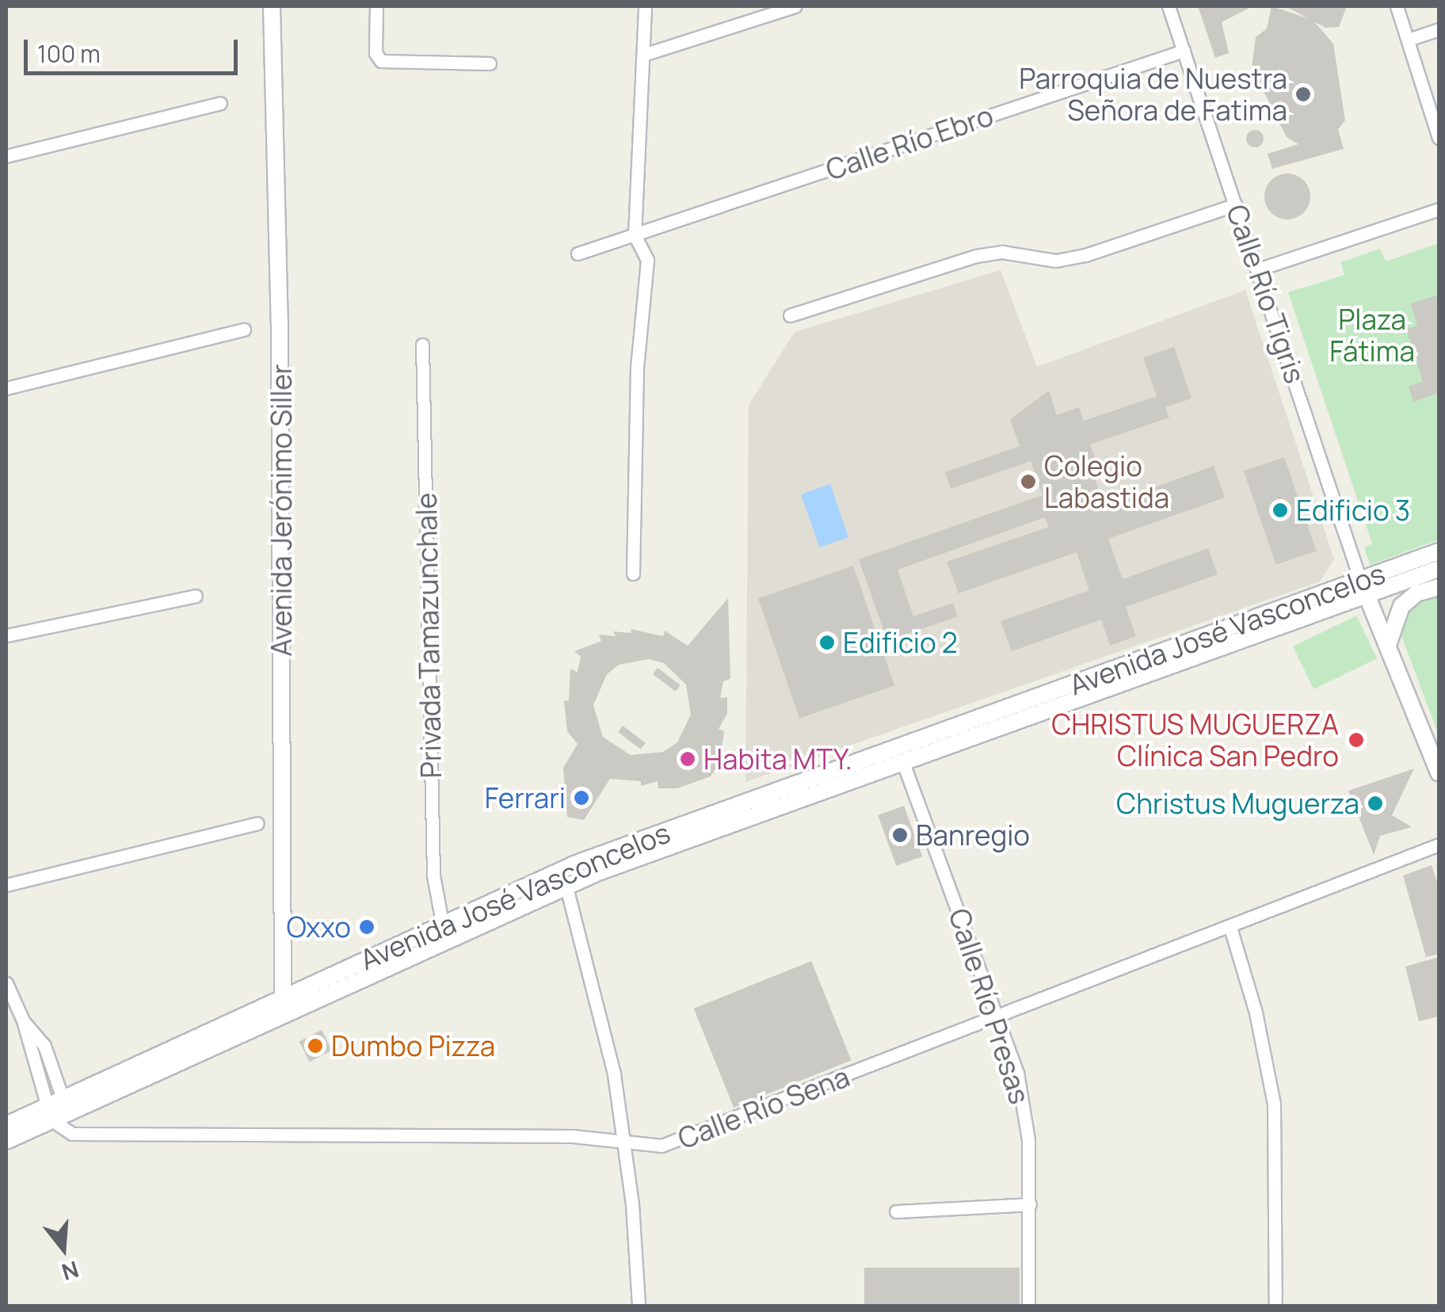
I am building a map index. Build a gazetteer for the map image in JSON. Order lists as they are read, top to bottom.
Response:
{
  "streets": {
    "main road": ["Avenida Jerónimo Siller", "Avenida José Vasconcelos"],
    "street": [
      "Calle Río Ebro",
      "Calle Río Tigris",
      "Privada Tamazunchale",
      "Calle Río Presas",
      "Calle Río Sena"
    ]
  },
  "crossings": [
    ["Calle Río Ebro", "Calle Río Tigris"],
    ["Calle Río Tigris", "Avenida José Vasconcelos"],
    ["Avenida Jerónimo Siller", "Avenida José Vasconcelos"],
    ["Avenida José Vasconcelos", "Privada Tamazunchale"],
    ["Avenida José Vasconcelos", "Calle Río Presas"],
    ["Avenida José Vasconcelos", "Calle Río Sena"],
    ["Calle Río Presas", "Calle Río Sena"]
  ],
  "parks": ["Plaza Fátima"],
  "places": [
    "Parroquia de Nuestra Señora de Fatima",
    "Colegio Labastida",
    "Edificio 3",
    "Edificio 2",
    "CHRISTUS MUGUERZA Clínica San Pedro",
    "Habita MTY.",
    "Ferrari",
    "Christus Muguerza",
    "Banregio",
    "Oxxo",
    "Dumbo Pizza"
  ],
  "scale_bar": "100 m",
  "north": "bottom"
}
